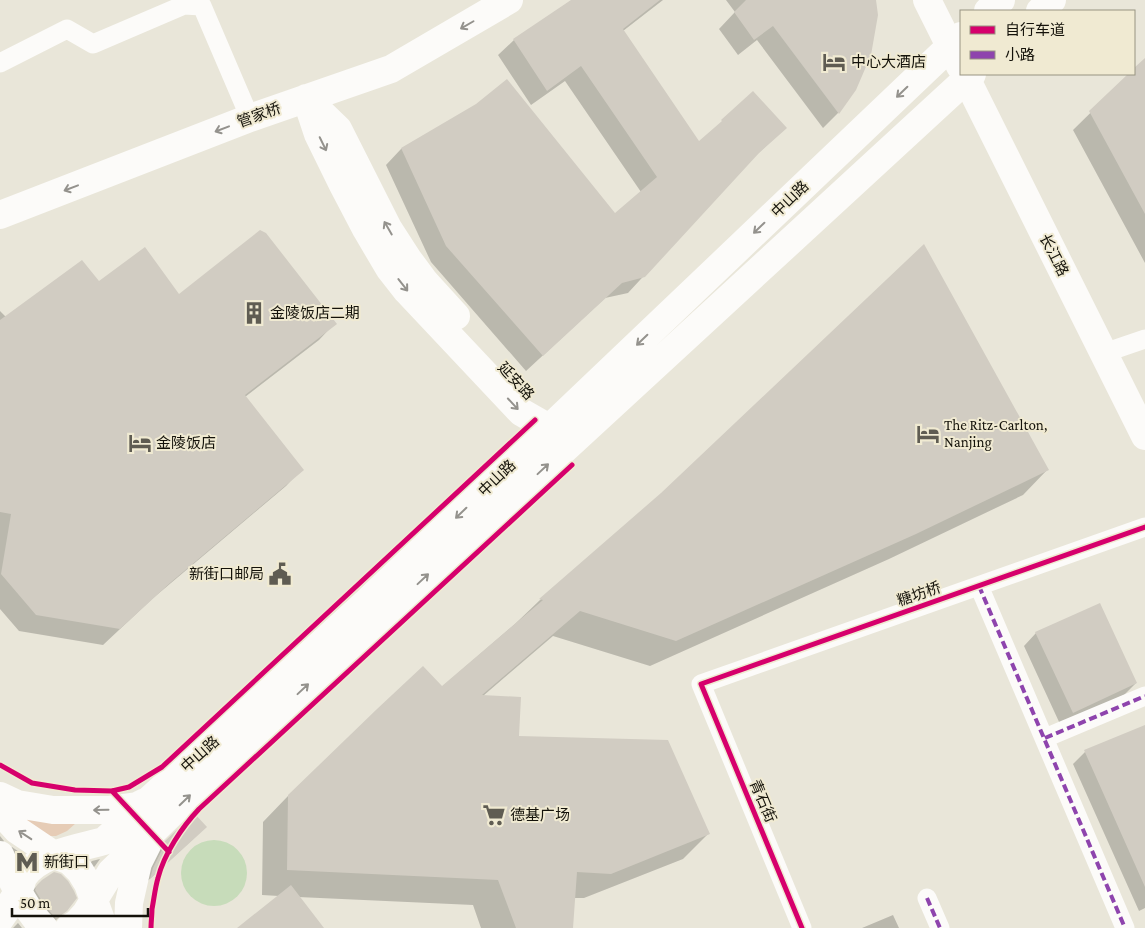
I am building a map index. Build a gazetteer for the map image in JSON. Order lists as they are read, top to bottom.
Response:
{
  "streets": {
    "main road": [
      "管家桥",
      "中山路",
      "长江路",
      "延安路"
    ],
    "street": ["糖坊桥", "青石街"]
  },
  "crossings": [
    ["管家桥", "延安路"],
    ["中山路", "延安路"],
    ["糖坊桥", "青石街"]
  ],
  "one_way": ["管家桥"],
  "places": {
    "hotel": ["中心大酒店", "The Ritz-Carlton, Nanjing", "金陵饭店"],
    "building": ["金陵饭店二期"],
    "public building": ["新街口邮局"],
    "supermarket": ["德基广场"],
    "metro station": ["新街口"]
  },
  "legend": ["自行车道", "小路"],
  "scale_bar": "50 m"
}
